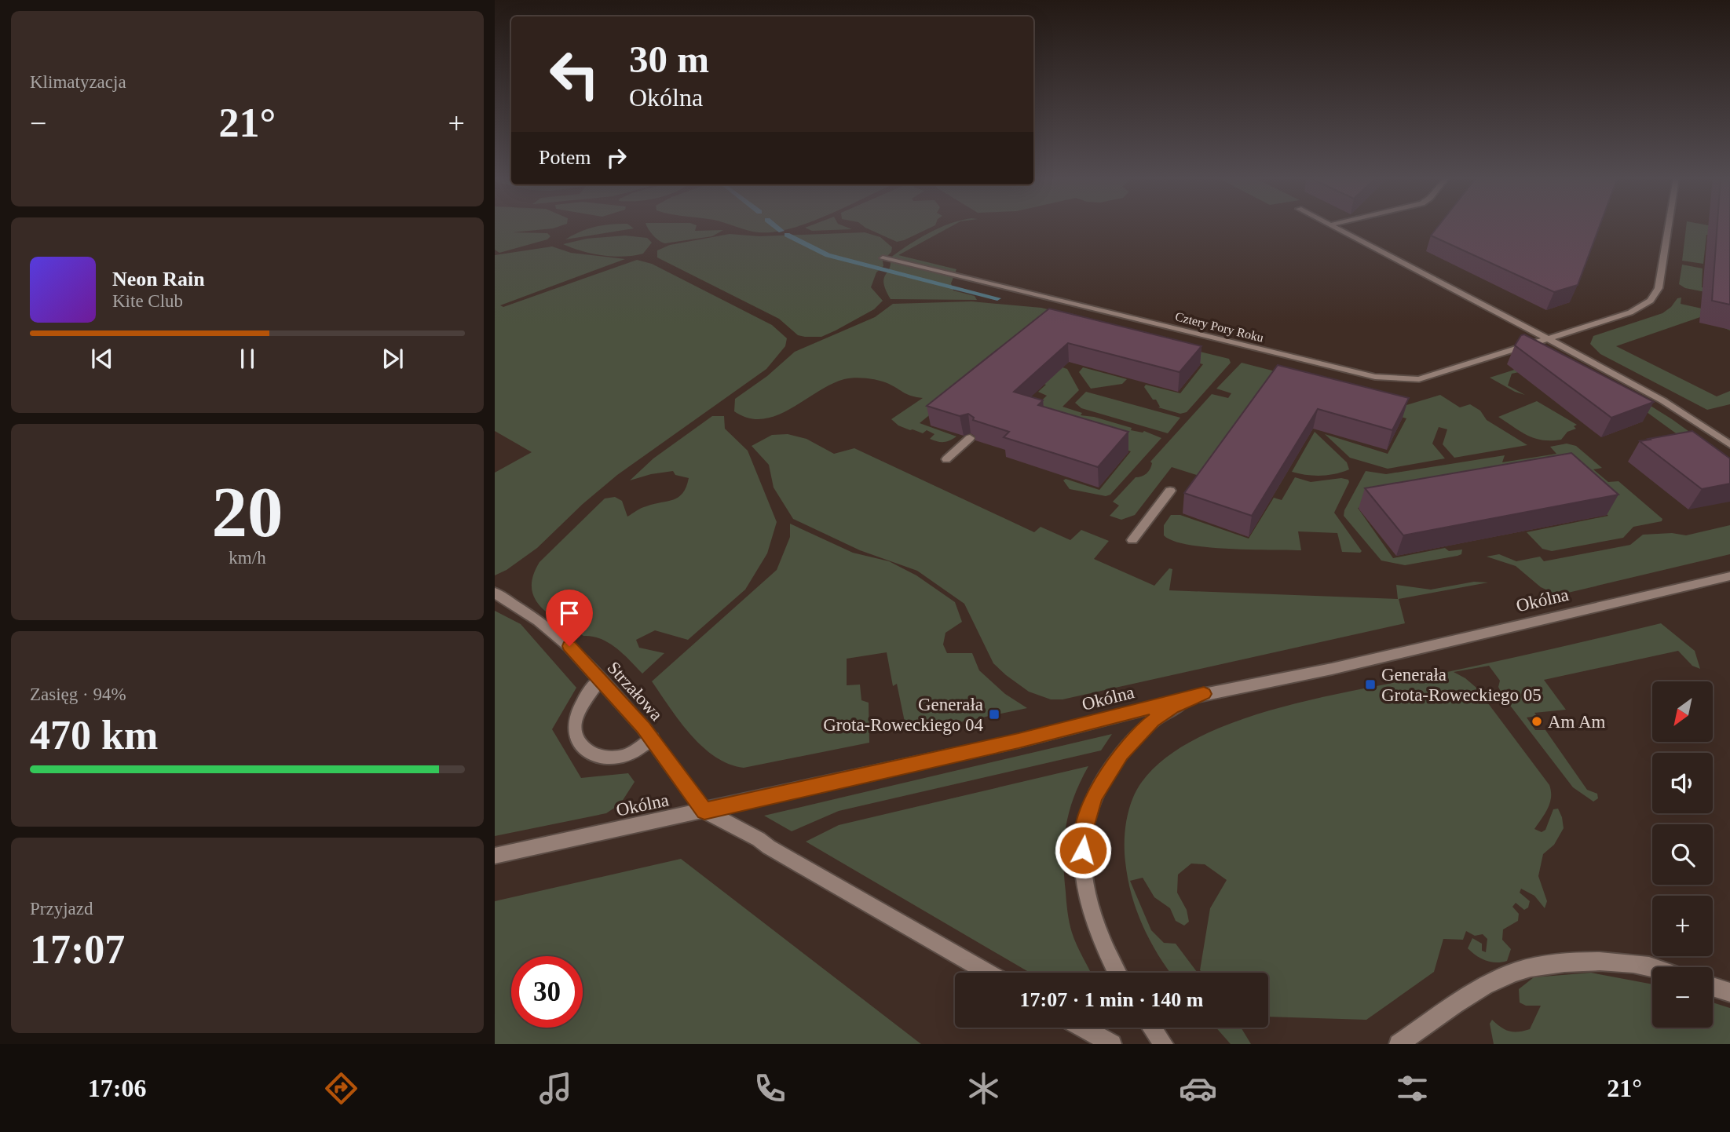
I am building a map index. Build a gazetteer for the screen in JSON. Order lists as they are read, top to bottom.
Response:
{
  "streets": {
    "street": ["Cztery Pory Roku", "Okólna", "Strzałowa"]
  },
  "crossings": [
    ["Okólna", "Strzałowa"]
  ],
  "places": {
    "transit": ["Generała Grota-Roweckiego 05", "Generała Grota-Roweckiego 04"],
    "other": ["Am Am"]
  },
  "north": "bottom left",
  "page": {
    "tile": [
      "Klimatyzacja",
      ["20", "km/h"],
      ["Zasięg · 94%", "470 km"],
      ["Przyjazd", "17:07"]
    ],
    "turn": ["30 m", "Okólna"],
    "heat": ["−", "21°", "+"],
    "then": "Potem",
    "song": ["Neon Rain", "Kite Club"],
    "map_buttons": ["+", "−"],
    "limit": "30",
    "trip": "17:07 · 1 min · 140 m",
    "tabs": ["17:06", "21°"]
  }
}
